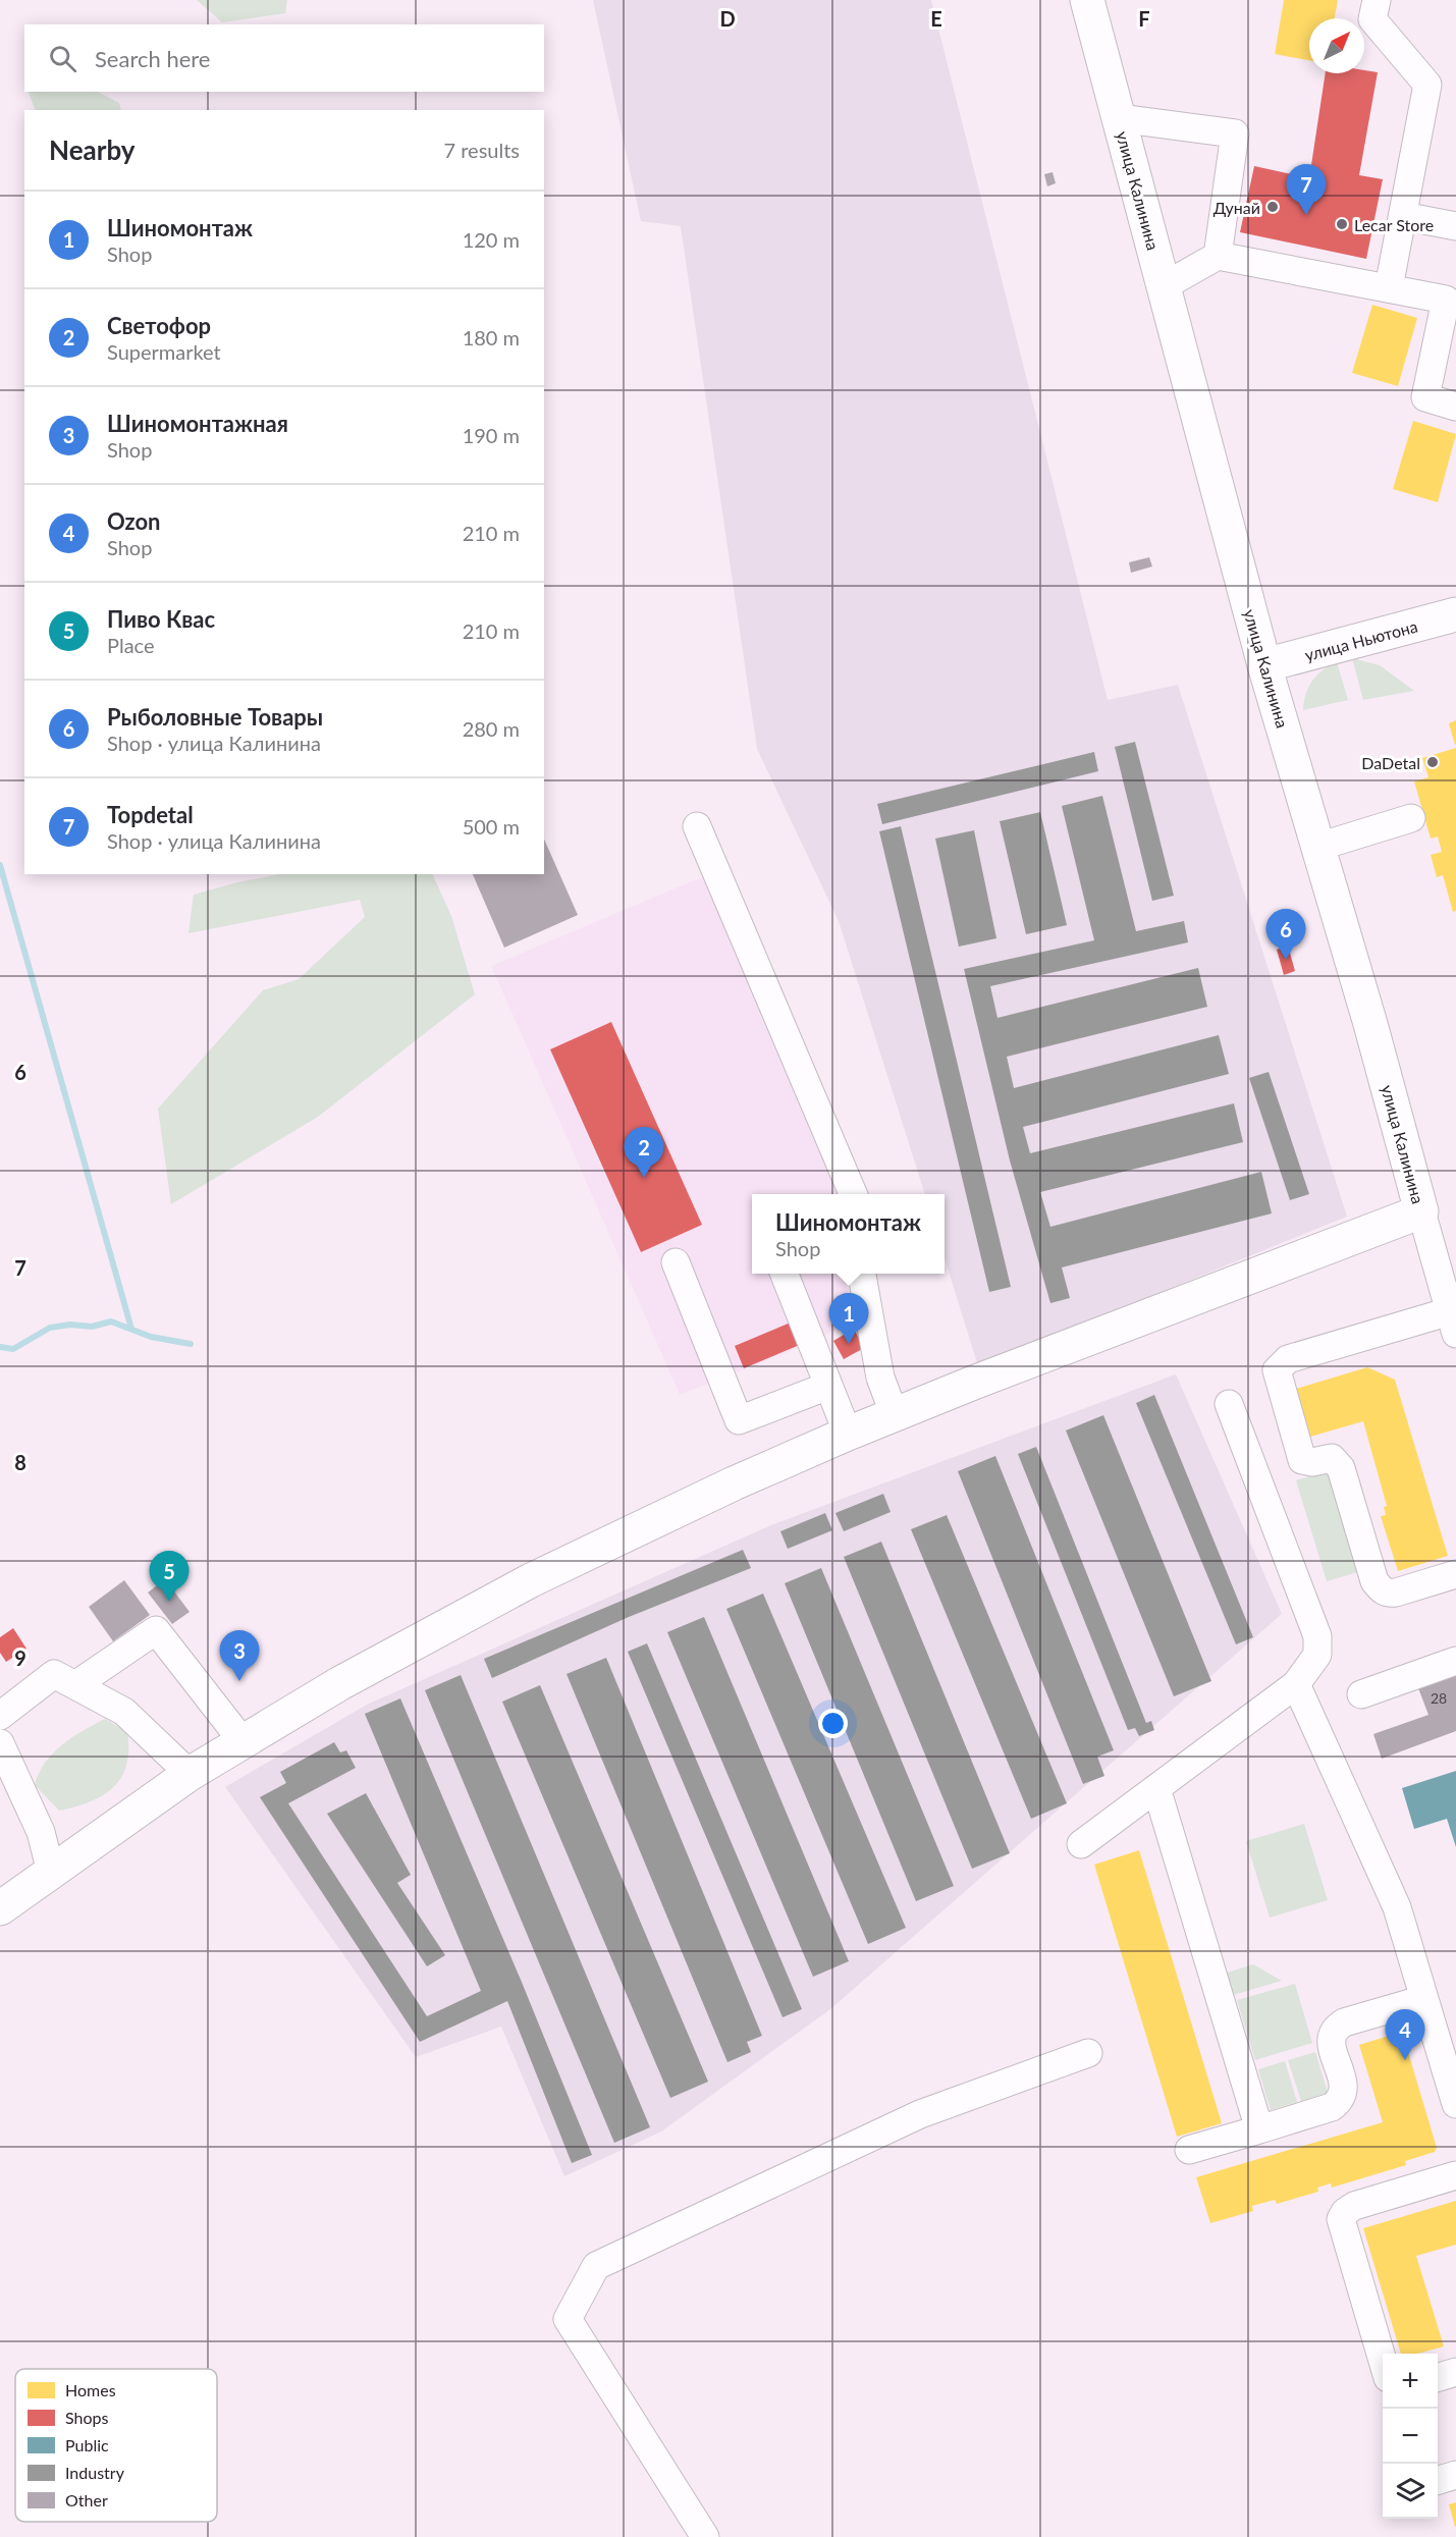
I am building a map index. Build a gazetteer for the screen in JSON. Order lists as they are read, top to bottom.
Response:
{
  "streets": {
    "main road": ["улица Калинина", "улица Ньютона"]
  },
  "crossings": [
    ["улица Калинина", "улица Ньютона"]
  ],
  "places": ["Дунай", "Lecar Store", "DaDetal"],
  "house_numbers": ["28"],
  "legend": [
    "Homes",
    "Shops",
    "Public",
    "Industry",
    "Other"
  ],
  "north": "top right",
  "page": {
    "search": "Search here",
    "heading": ["Nearby", "7 results"],
    "pins": [
      "7",
      "6",
      "2",
      "1",
      "5",
      "3",
      "4"
    ],
    "list": [
      {
        "mark": "1",
        "name": "Шиномонтаж",
        "note": "Shop",
        "value": "120 m"
      },
      {
        "mark": "2",
        "name": "Светофор",
        "note": "Supermarket",
        "value": "180 m"
      },
      {
        "mark": "3",
        "name": "Шиномонтажная",
        "note": "Shop",
        "value": "190 m"
      },
      {
        "mark": "4",
        "name": "Ozon",
        "note": "Shop",
        "value": "210 m"
      },
      {
        "mark": "5",
        "name": "Пиво Квас",
        "note": "Place",
        "value": "210 m"
      },
      {
        "mark": "6",
        "name": "Рыболовные Товары",
        "note": "Shop · улица Калинина",
        "value": "280 m"
      },
      {
        "mark": "7",
        "name": "Topdetal",
        "note": "Shop · улица Калинина",
        "value": "500 m"
      }
    ],
    "popup": ["Шиномонтаж", "Shop"],
    "map_buttons": ["+", "−"]
  },
  "grid": {
    "columns": ["D", "E", "F"],
    "rows": [
      "6",
      "7",
      "8",
      "9"
    ]
  }
}
